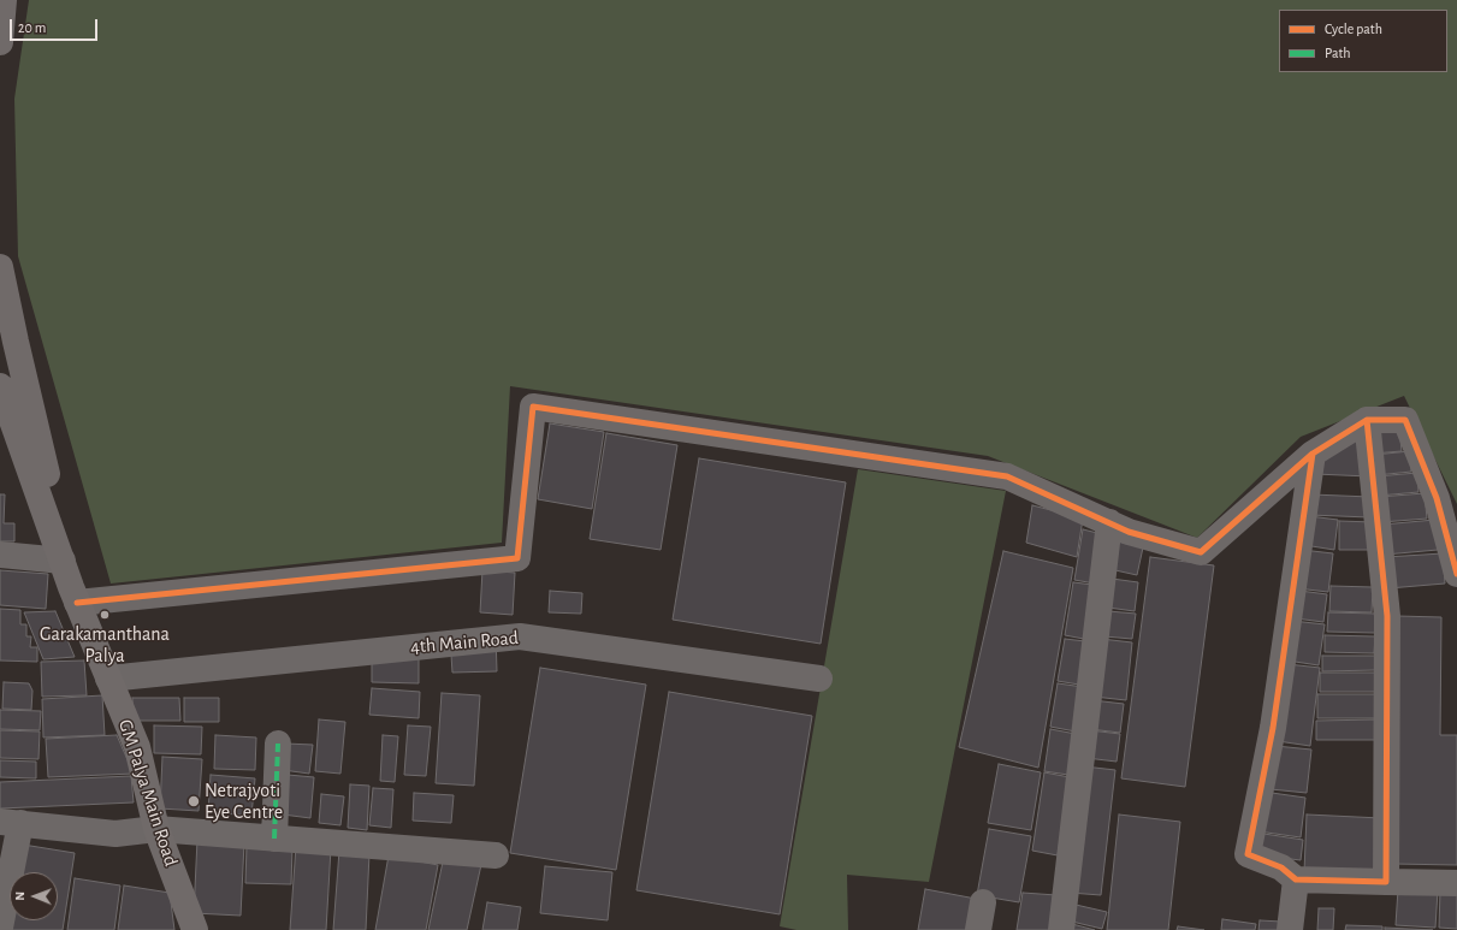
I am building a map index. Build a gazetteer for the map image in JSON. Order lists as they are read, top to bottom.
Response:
{
  "streets": {
    "main road": ["GM Palya Main Road"],
    "street": ["4th Main Road"]
  },
  "crossings": [
    ["4th Main Road", "GM Palya Main Road"]
  ],
  "places": ["Garakamanthana Palya", "Netrajyoti Eye Centre"],
  "legend": ["Cycle path", "Path"],
  "scale_bar": "20 m",
  "north": "left"
}
